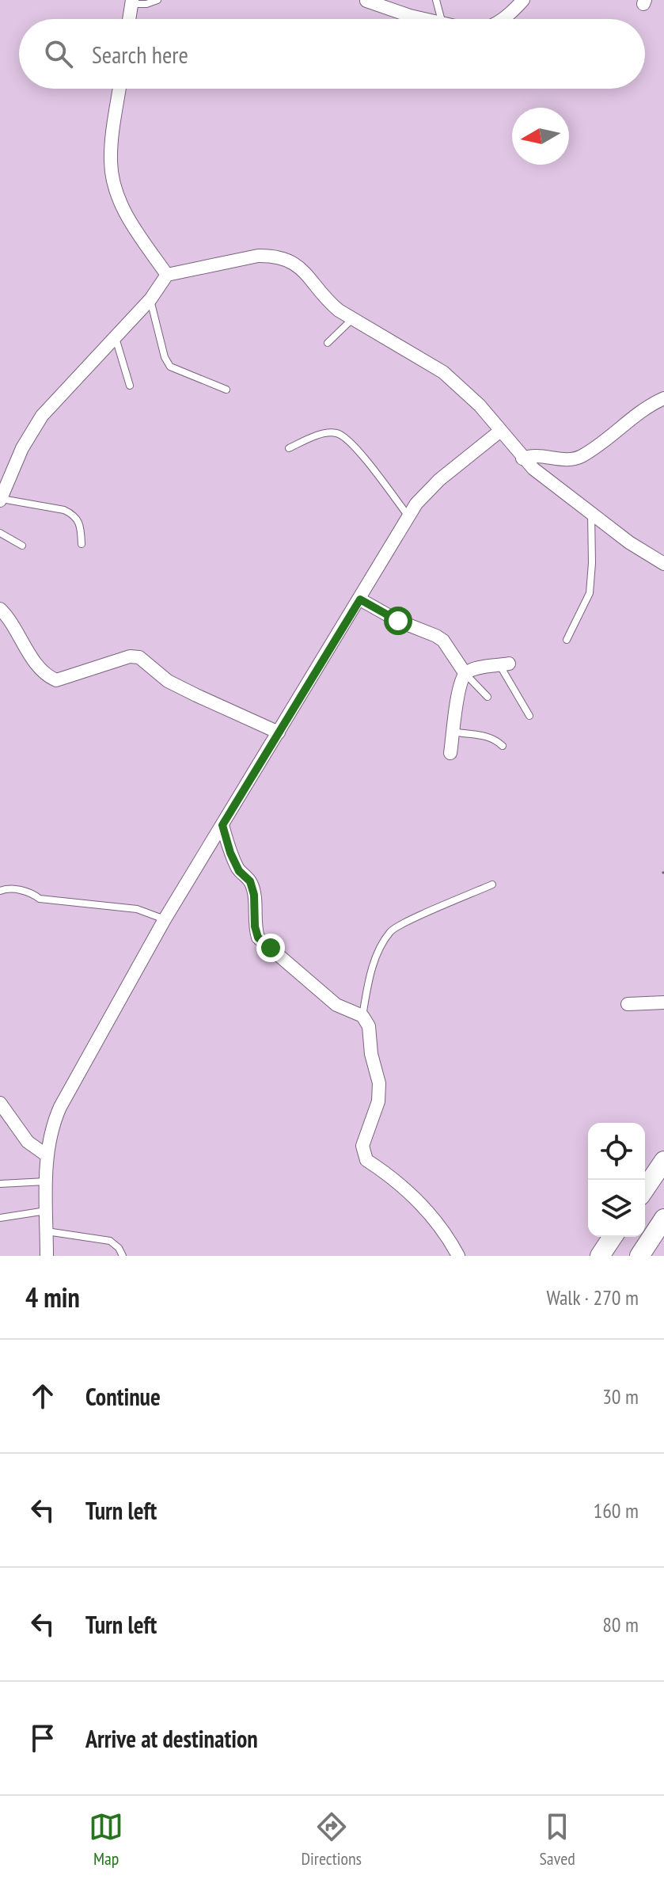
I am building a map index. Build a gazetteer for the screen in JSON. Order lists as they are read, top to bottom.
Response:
{
  "north": "left",
  "page": {
    "search": "Search here",
    "heading": ["4 min", "Walk · 270 m"],
    "list": [
      ["Continue", "30 m"],
      ["Turn left", "160 m"],
      ["Turn left", "80 m"],
      "Arrive at destination"
    ],
    "nav": ["Map", "Directions", "Saved"]
  }
}
